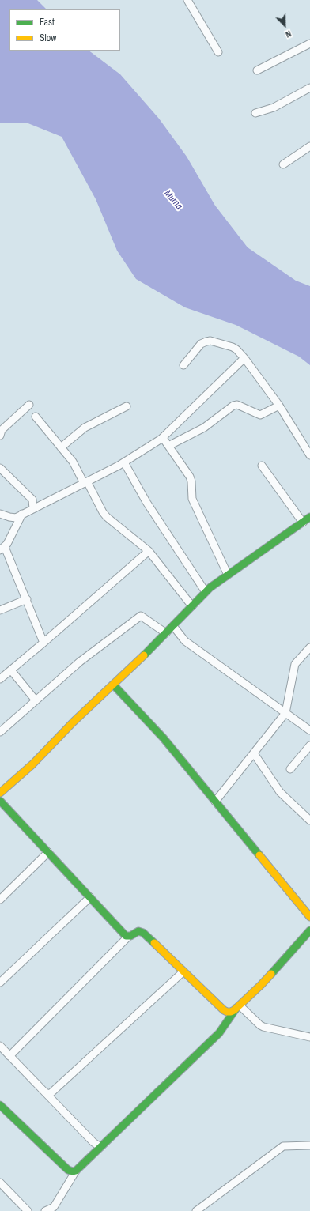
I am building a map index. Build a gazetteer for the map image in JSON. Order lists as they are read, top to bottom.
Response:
{
  "water": ["Murna"],
  "legend": ["Fast", "Slow"],
  "north": "bottom right"
}
